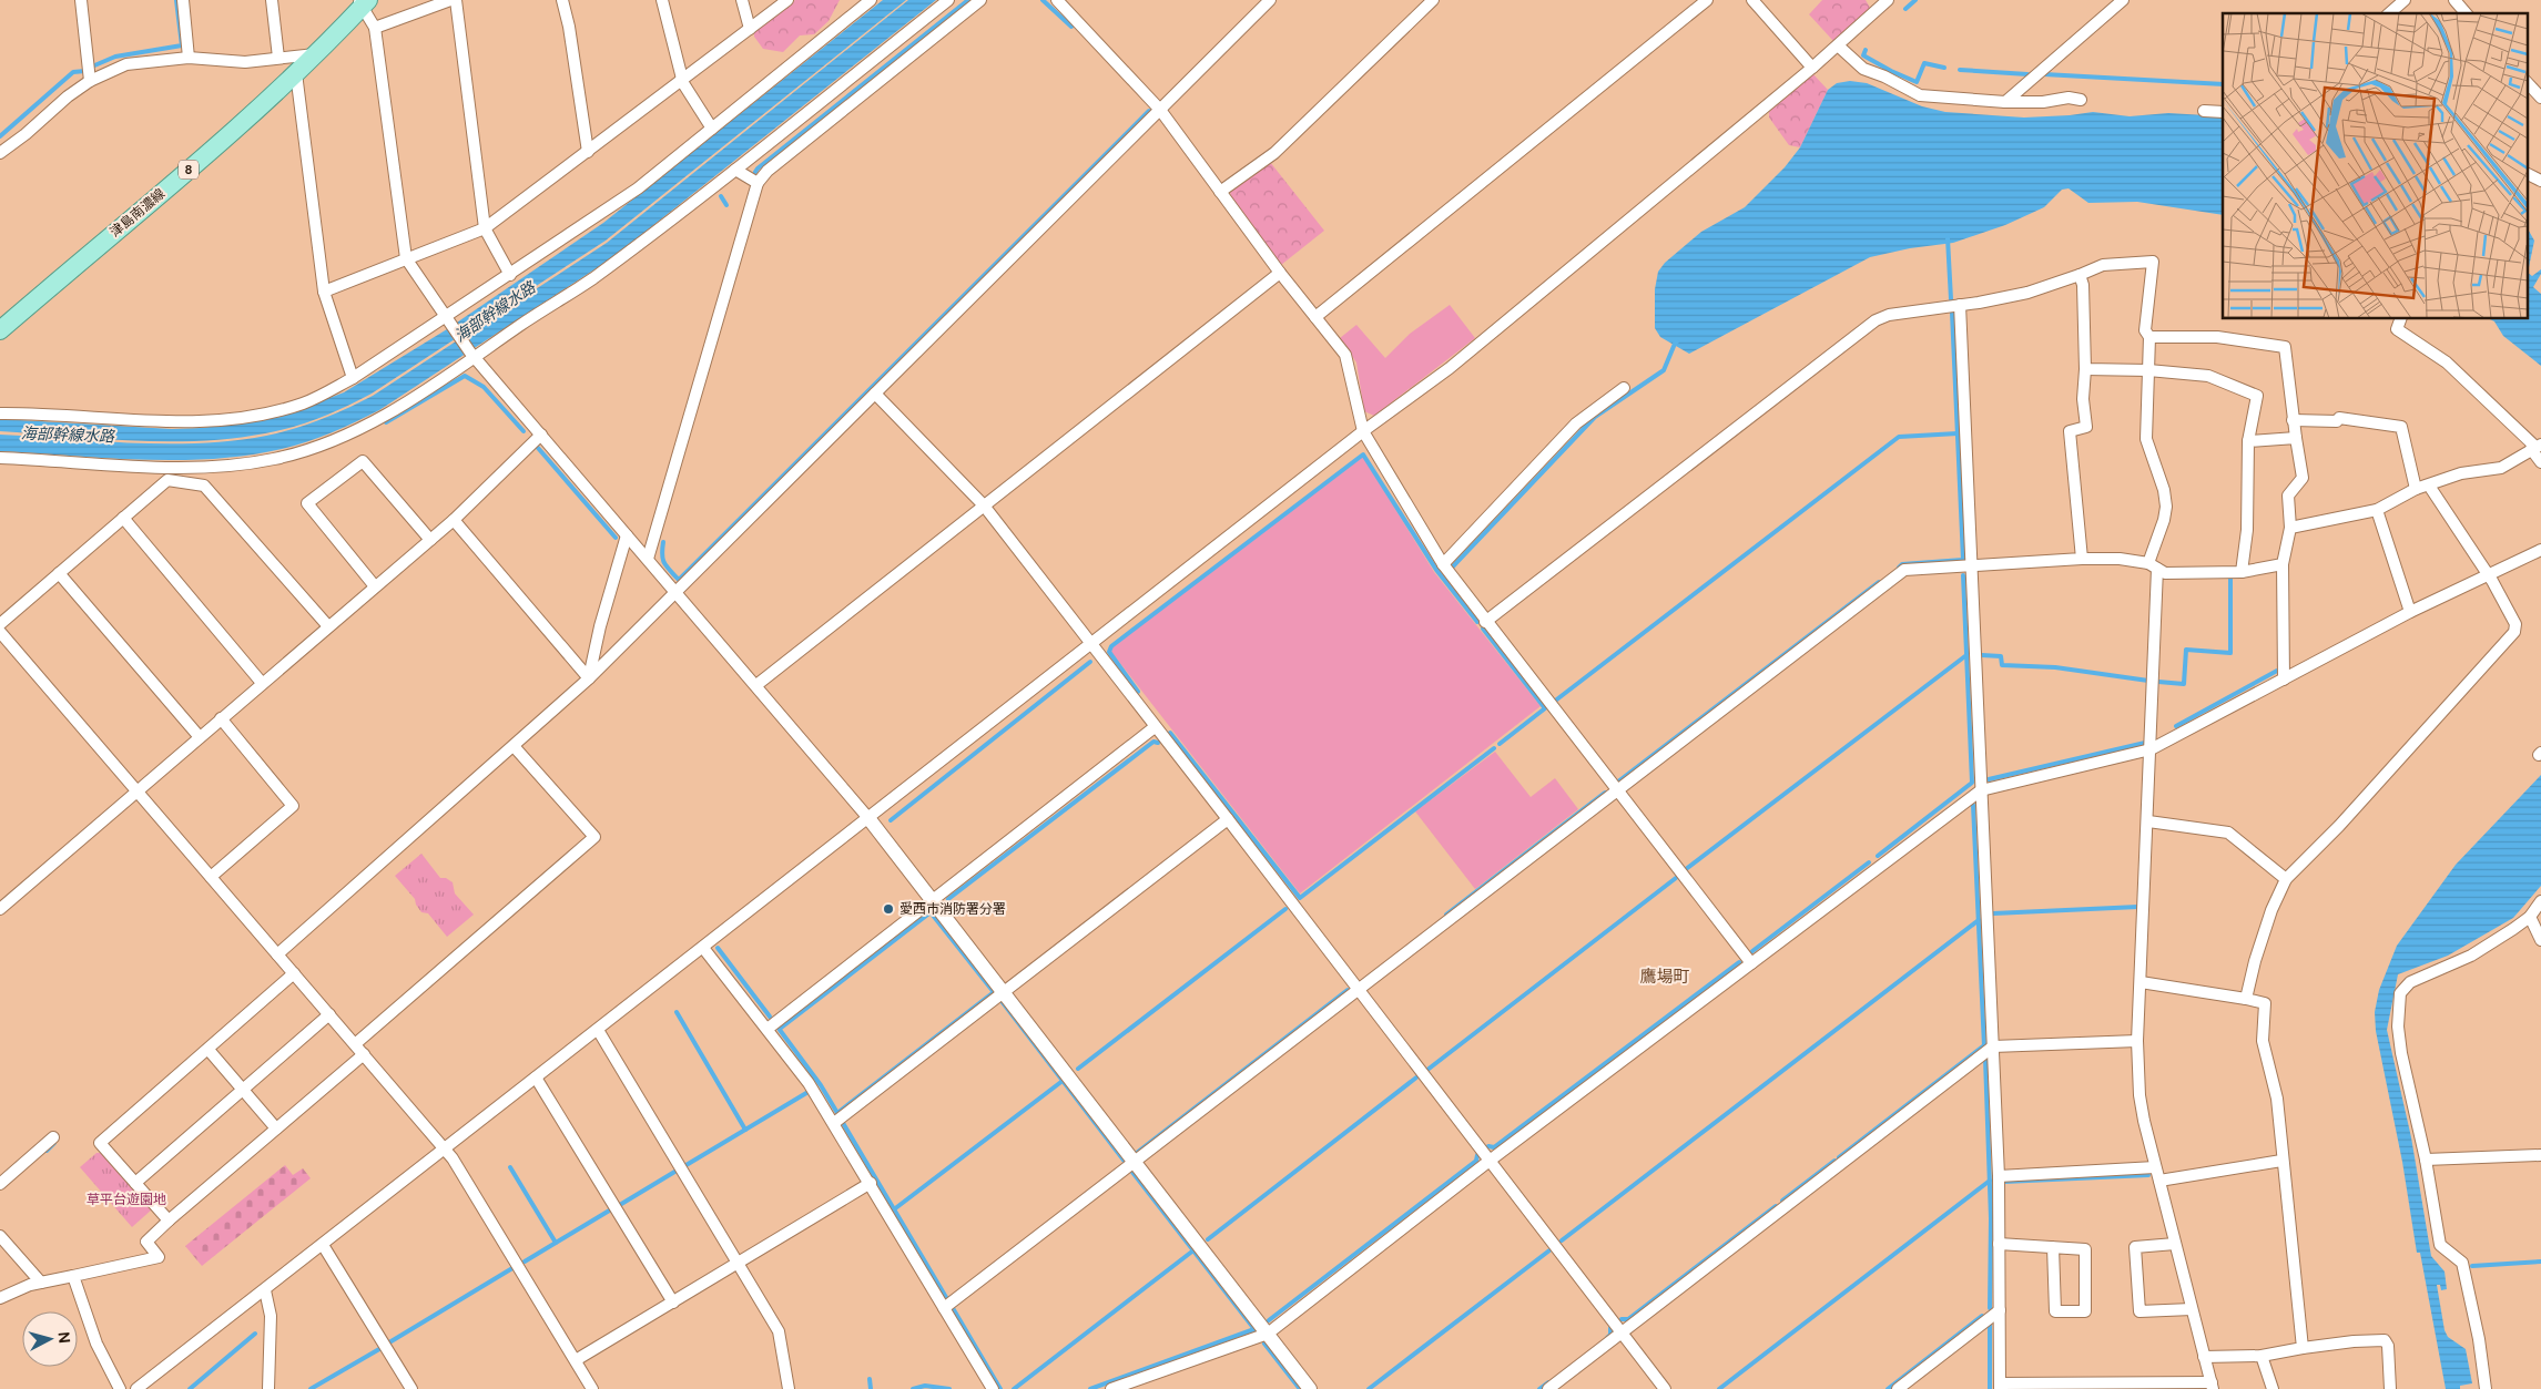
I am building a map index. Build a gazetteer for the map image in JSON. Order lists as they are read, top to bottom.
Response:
{
  "streets": {
    "main road": ["8", "津島南濃線"]
  },
  "districts": ["鷹場町"],
  "water": ["海部幹線水路"],
  "parks": ["草平台遊園地"],
  "places": ["愛西市消防署分署"],
  "north": "right"
}
